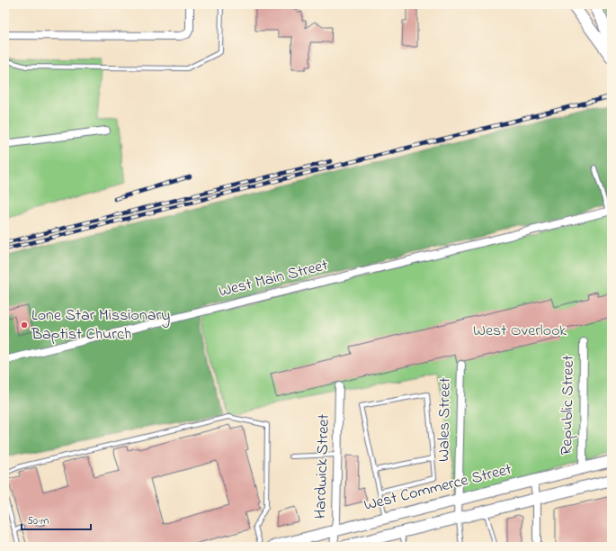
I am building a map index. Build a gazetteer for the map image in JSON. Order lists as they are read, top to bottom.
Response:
{
  "streets": {
    "main road": ["West Commerce Street"],
    "street": [
      "West Main Street",
      "Republic Street",
      "Wales Street",
      "Hardwick Street"
    ]
  },
  "crossings": [
    ["Republic Street", "West Commerce Street"],
    ["Wales Street", "West Commerce Street"],
    ["Hardwick Street", "West Commerce Street"]
  ],
  "parks": ["West Overlook"],
  "places": ["Lone Star Missionary Baptist Church"],
  "scale_bar": "50 m"
}
